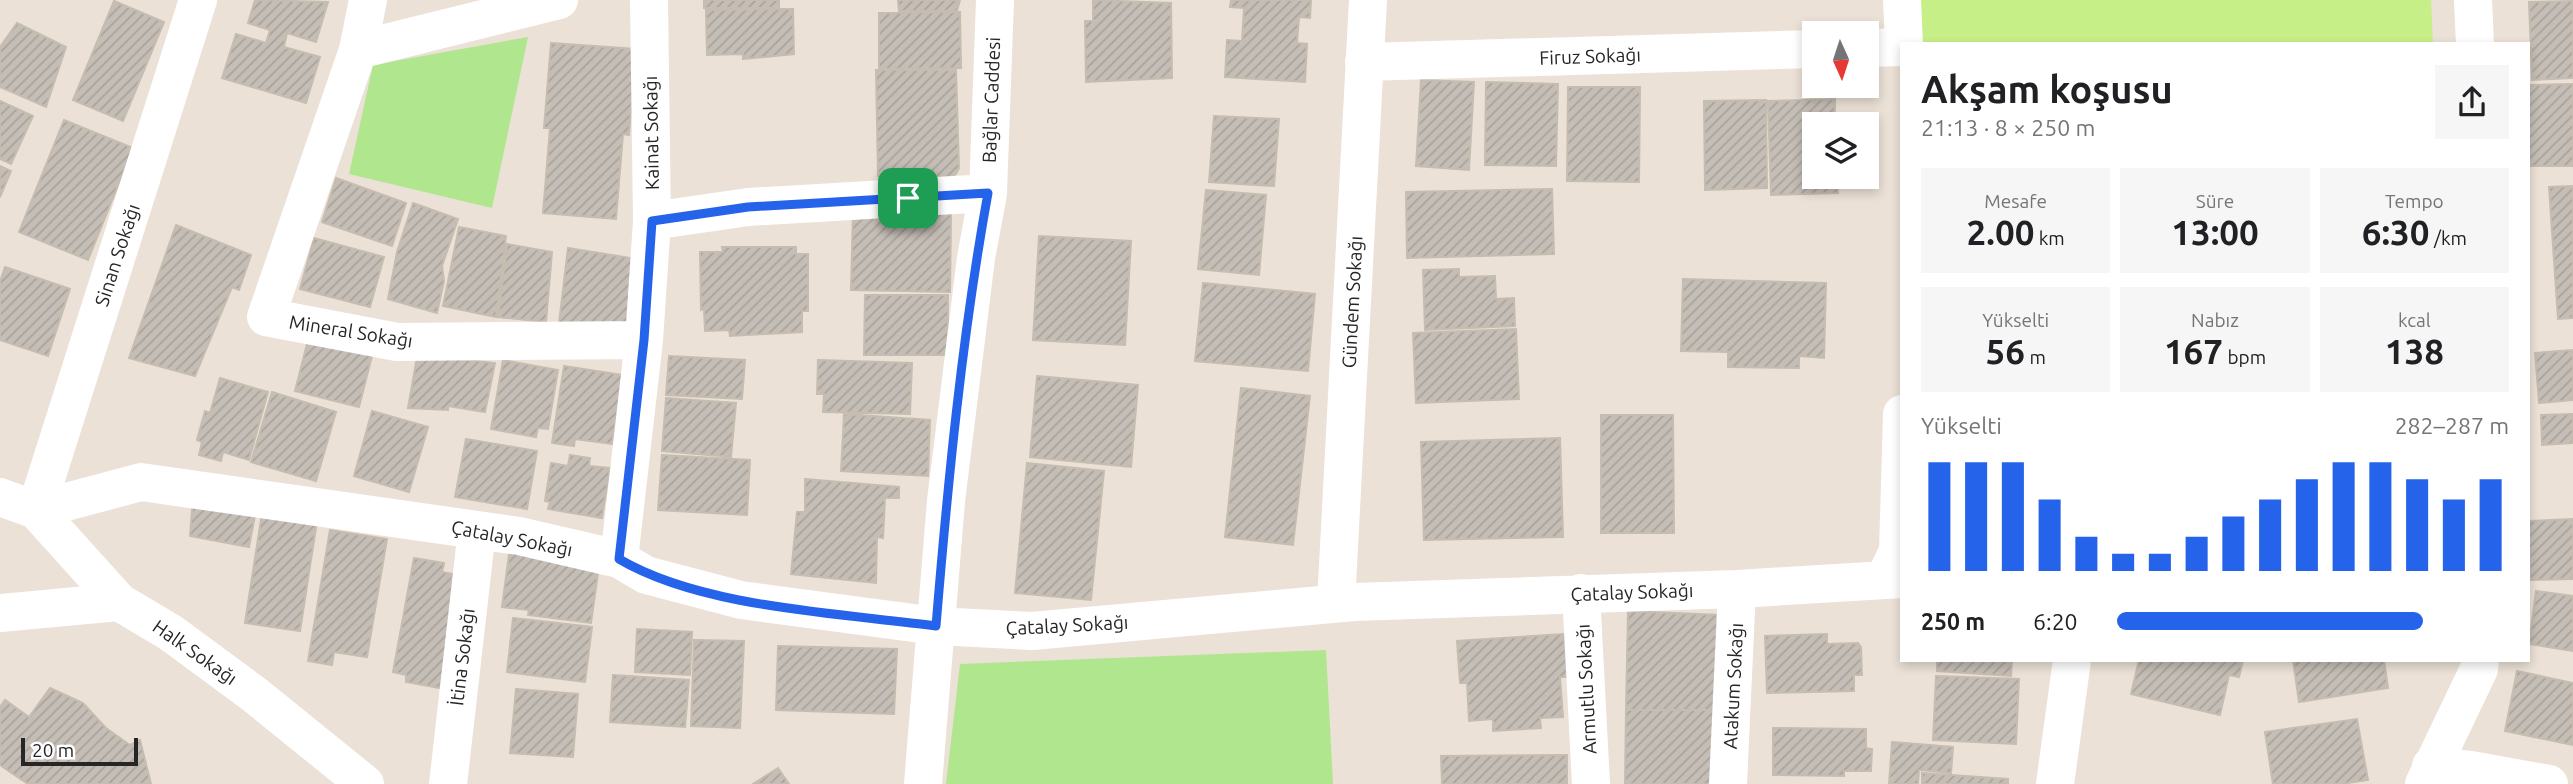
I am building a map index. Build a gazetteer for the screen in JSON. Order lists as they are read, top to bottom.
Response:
{
  "streets": {
    "street": [
      "Firuz Sokağı",
      "Bağlar Caddesi",
      "Kainat Sokağı",
      "Sinan Sokağı",
      "Gündem Sokağı",
      "Mineral Sokağı",
      "Çatalay Sokağı",
      "Halk Sokağı",
      "İtina Sokağı",
      "Atakum Sokağı",
      "Armutlu Sokağı"
    ]
  },
  "crossings": [
    ["Firuz Sokağı", "Gündem Sokağı"],
    ["Bağlar Caddesi", "Çatalay Sokağı"],
    ["Kainat Sokağı", "Mineral Sokağı"],
    ["Kainat Sokağı", "Çatalay Sokağı"],
    ["Sinan Sokağı", "Çatalay Sokağı"],
    ["Sinan Sokağı", "Halk Sokağı"],
    ["Gündem Sokağı", "Çatalay Sokağı"],
    ["Çatalay Sokağı", "Halk Sokağı"],
    ["Çatalay Sokağı", "İtina Sokağı"],
    ["Çatalay Sokağı", "Atakum Sokağı"],
    ["Çatalay Sokağı", "Armutlu Sokağı"]
  ],
  "scale_bar": "20 m",
  "north": "bottom",
  "page": {
    "heading": ["Akşam koşusu", "21:13 · 8 × 250 m"],
    "stats": [
      ["Mesafe", "2.00 km"],
      ["Süre", "13:00"],
      ["Tempo", "6:30 /km"],
      ["Yükselti", "56 m"],
      ["Nabız", "167 bpm"],
      ["kcal", "138"]
    ],
    "chart": ["Yükselti", "282–287 m"],
    "list": [
      {
        "name": "250 m",
        "note": "6:20"
      }
    ],
    "scale": "20 m"
  }
}
